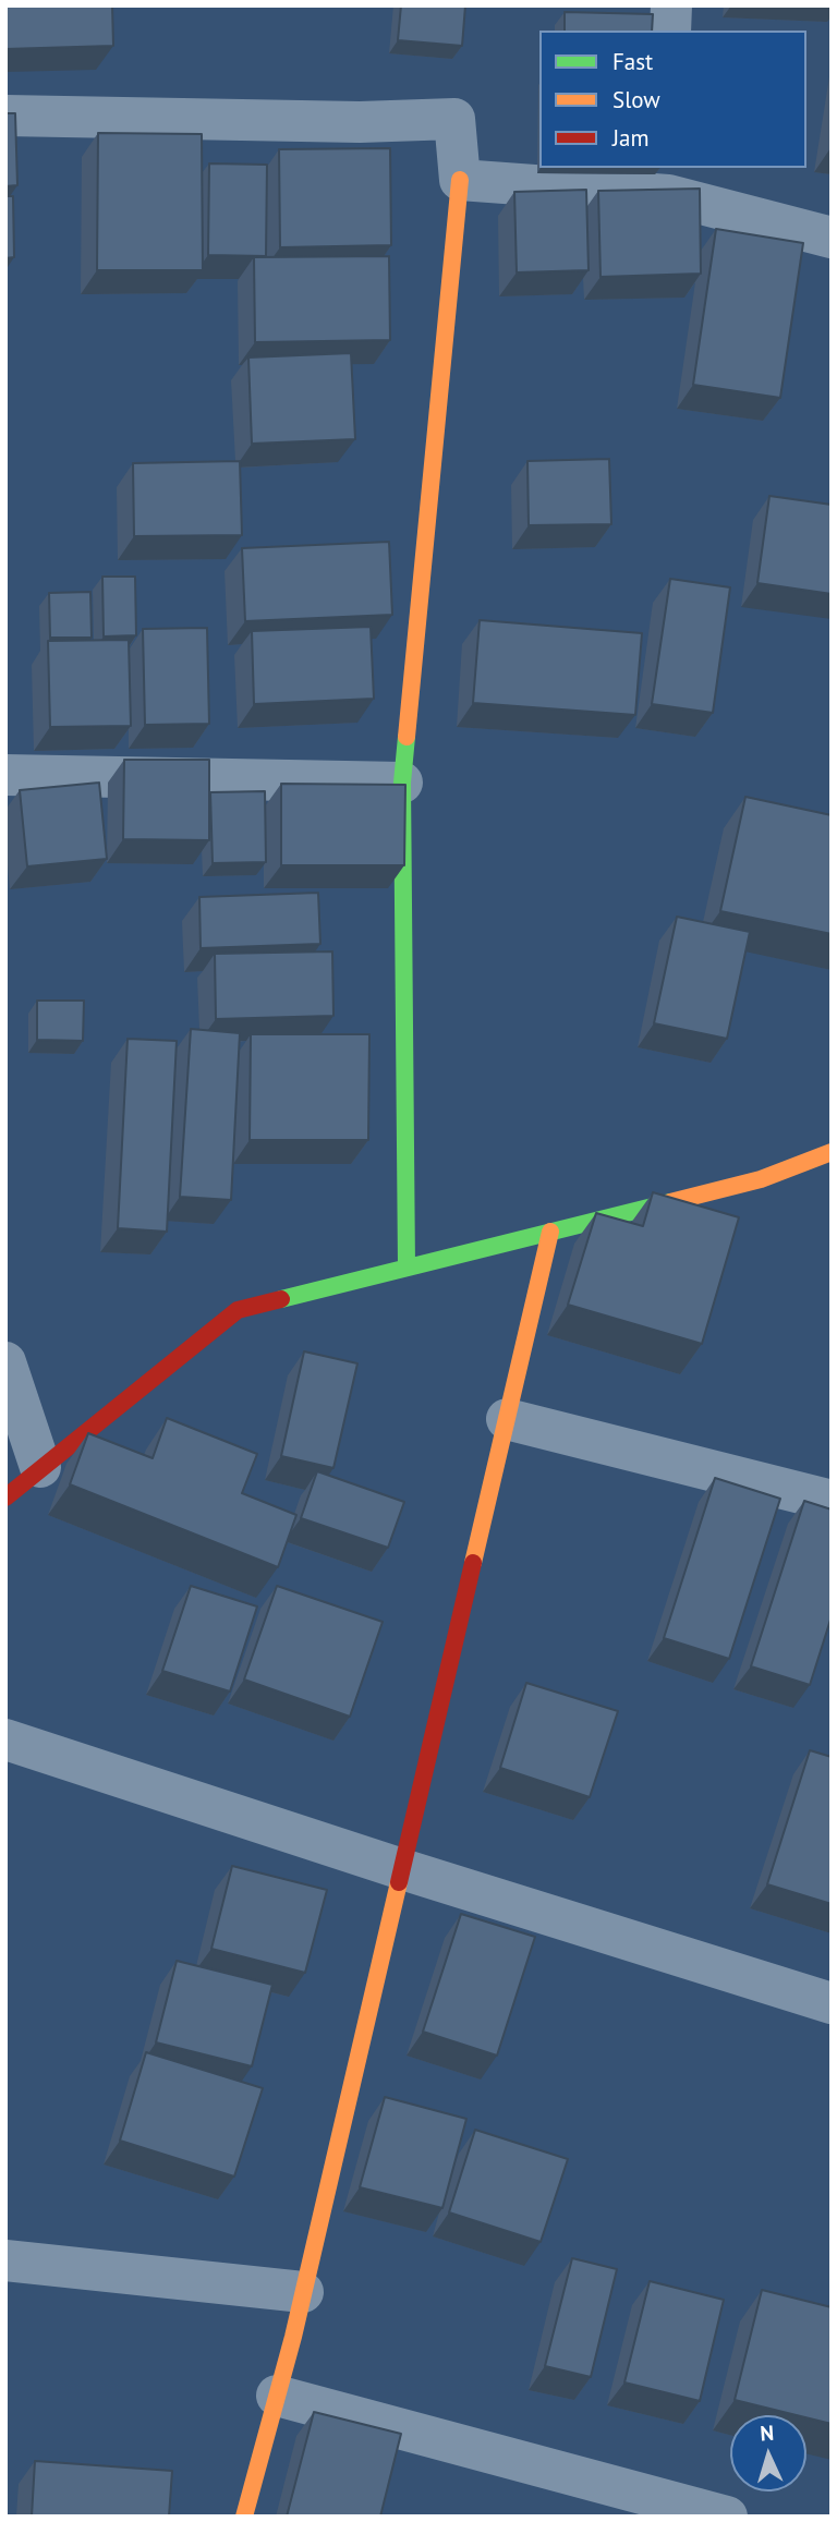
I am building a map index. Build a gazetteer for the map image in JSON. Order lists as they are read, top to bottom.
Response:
{
  "legend": ["Fast", "Slow", "Jam"],
  "north": "top"
}
